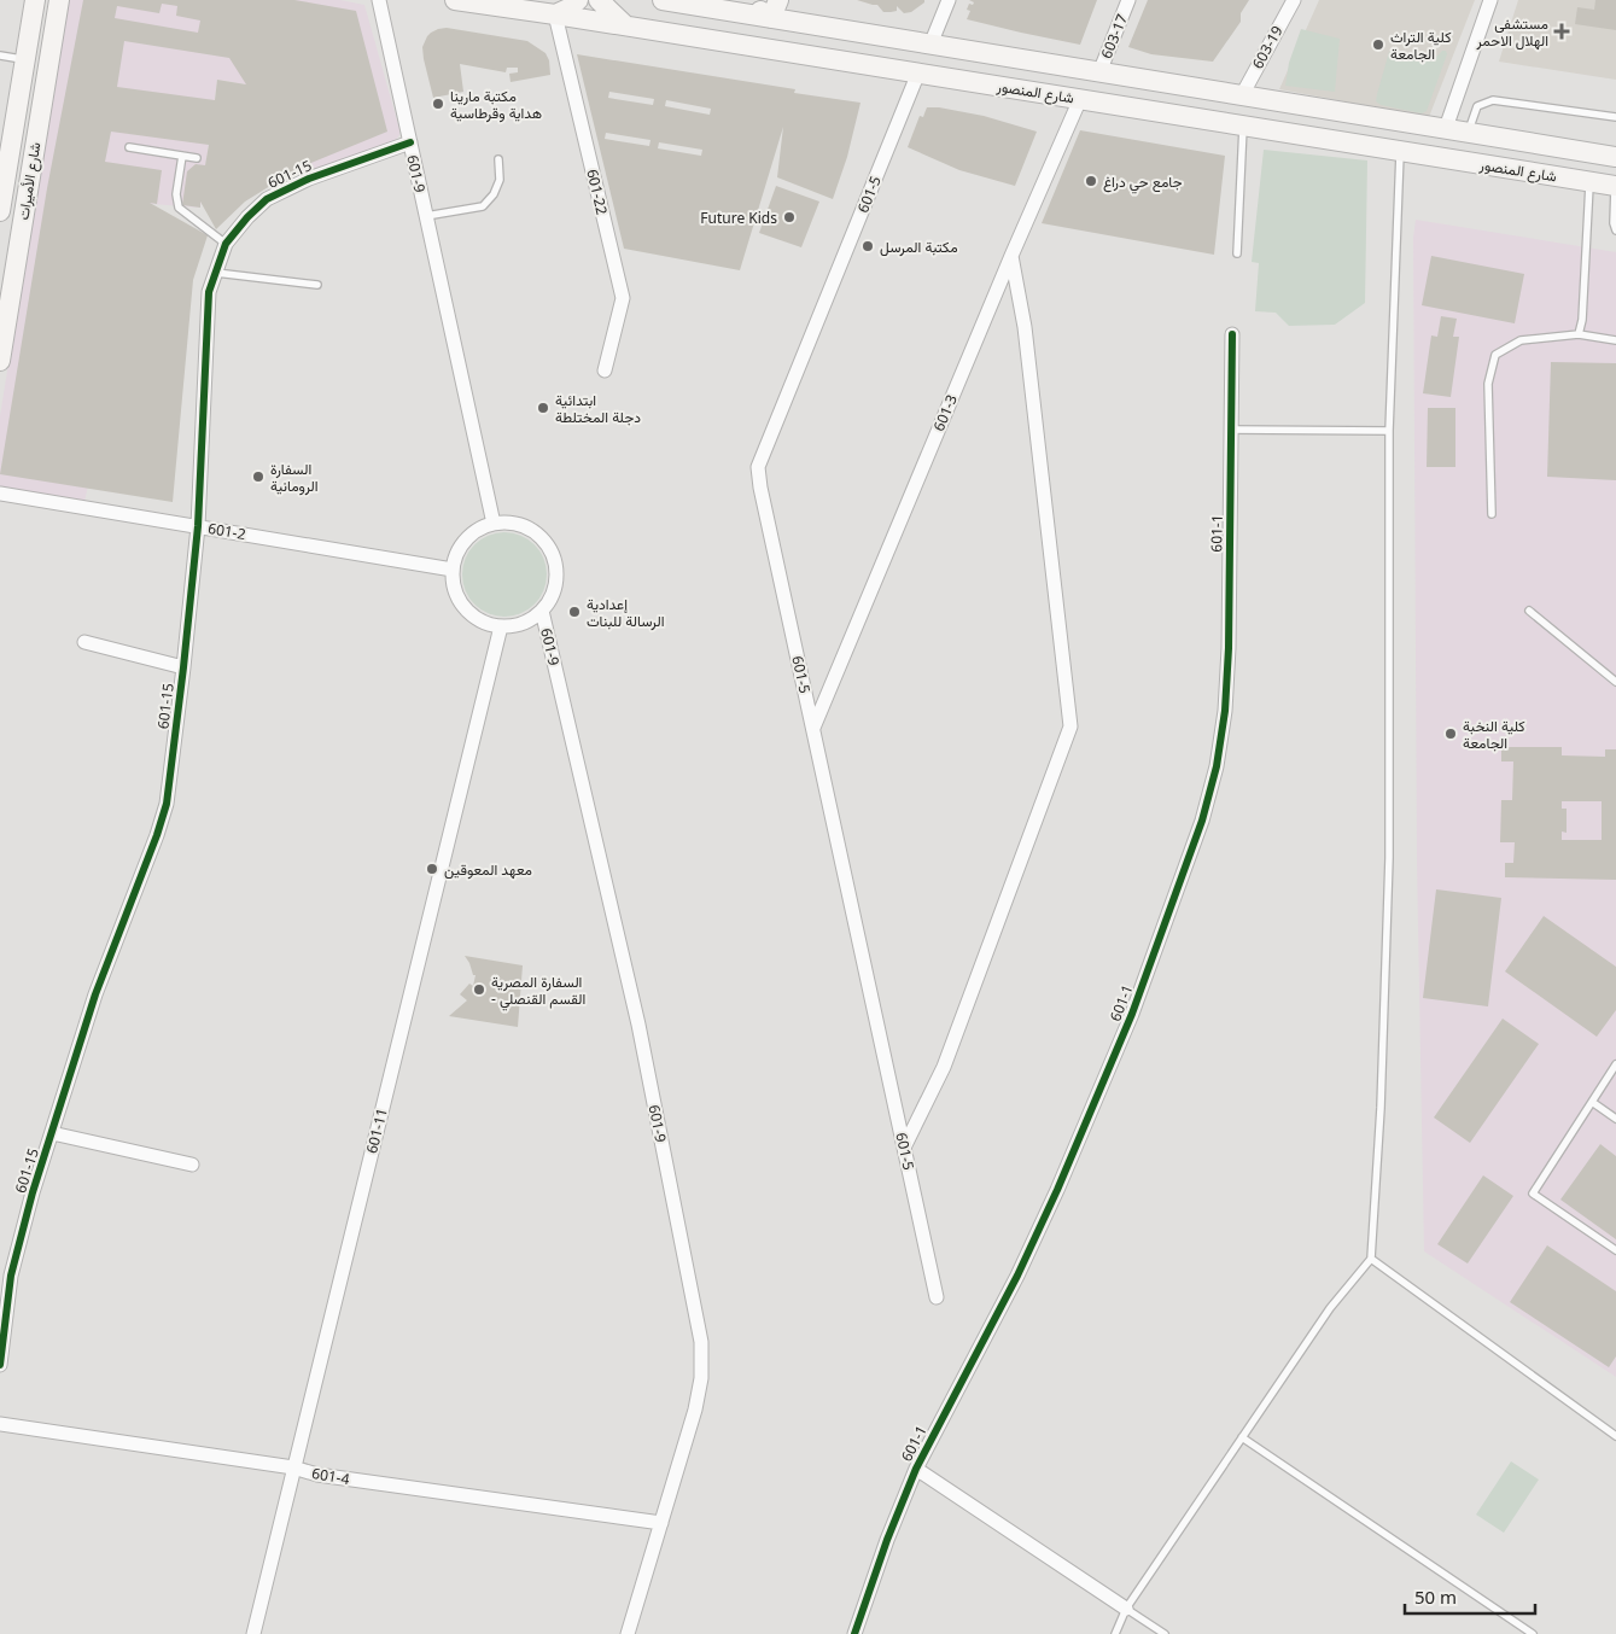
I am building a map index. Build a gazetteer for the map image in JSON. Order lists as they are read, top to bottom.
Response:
{
  "streets": {
    "main road": ["شارع المنصور", "شارع الأميرات"],
    "street": [
      "603-17",
      "603-19",
      "601-15",
      "601-9",
      "601-22",
      "601-5",
      "601-3",
      "601-2",
      "601-1",
      "601-11",
      "601-4"
    ]
  },
  "crossings": [
    ["603-17", "شارع المنصور"],
    ["603-19", "شارع المنصور"],
    ["شارع المنصور", "601-22"],
    ["شارع المنصور", "601-5"],
    ["شارع المنصور", "601-3"],
    ["601-15", "601-9"],
    ["601-15", "601-2"],
    ["601-9", "601-2"],
    ["601-9", "601-11"],
    ["601-9", "601-4"],
    ["601-5", "601-3"],
    ["601-2", "601-11"],
    ["601-11", "601-4"]
  ],
  "places": {
    "health": ["مستشفى الهلال الاحمر"],
    "other": [
      "كلية التراث الجامعة",
      "مكتبة مارينا هداية وقرطاسية",
      "جامع حي دراغ",
      "Future Kids",
      "مكتبة المرسل",
      "ابتدائية دجلة المختلطة",
      "السفارة الرومانية",
      "إعدادية الرسالة للبنات",
      "كلية النخبة الجامعة",
      "معهد المعوقين",
      "السفارة المصرية - القسم القنصلي"
    ]
  },
  "scale_bar": "50 m"
}
